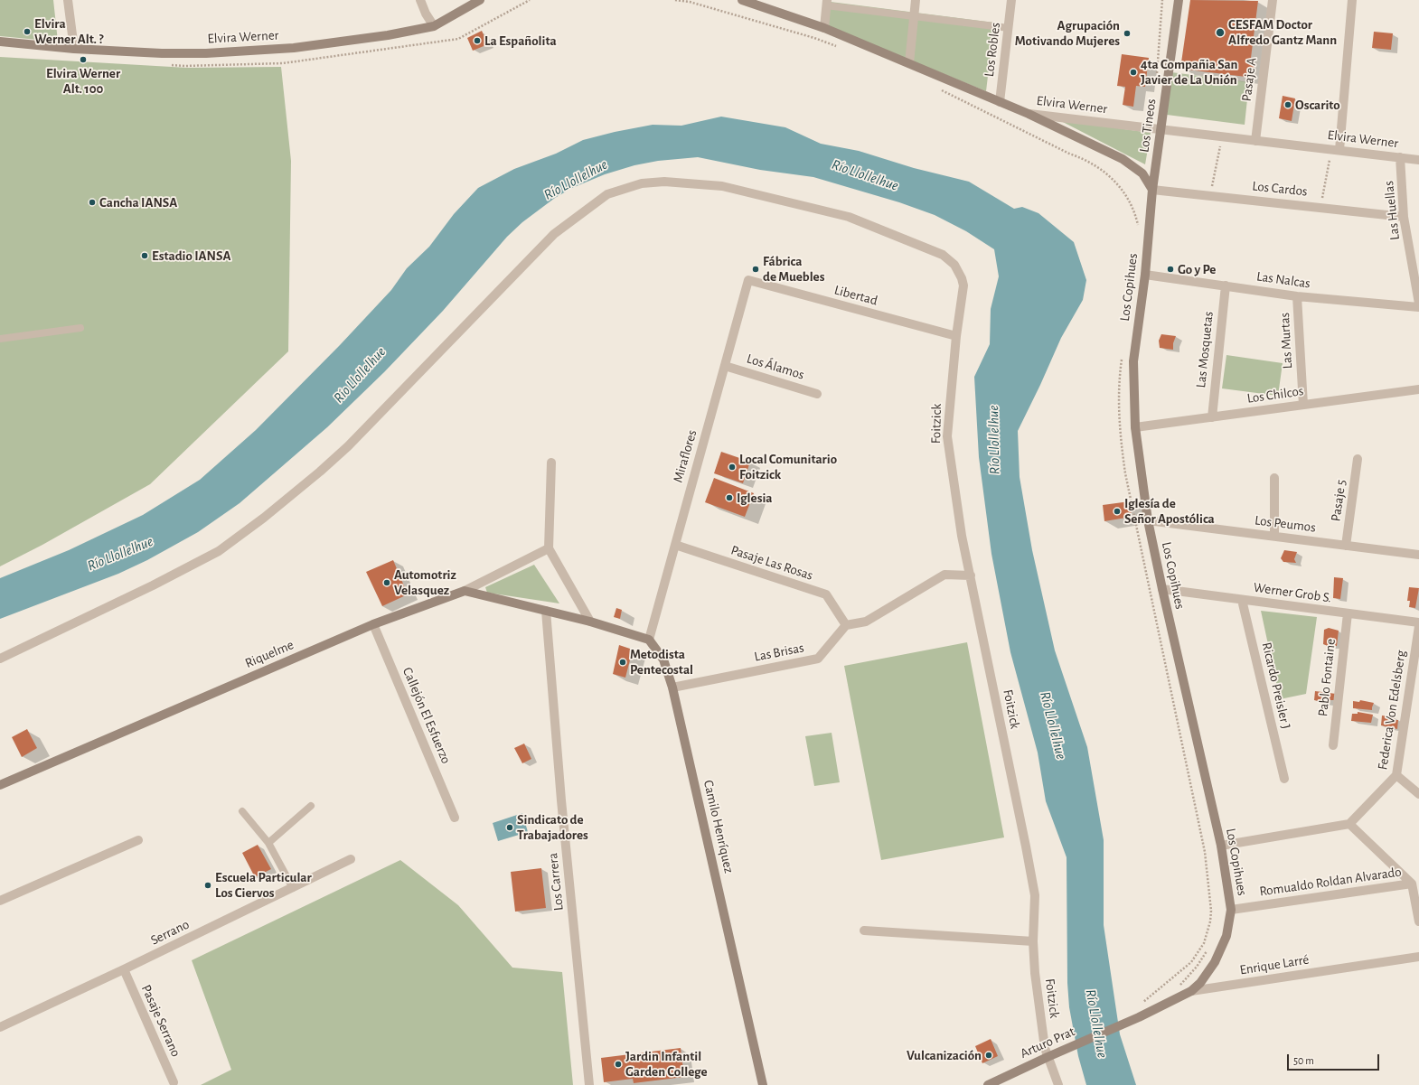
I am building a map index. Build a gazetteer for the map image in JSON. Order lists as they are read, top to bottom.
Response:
{
  "streets": {
    "main road": [
      "Elvira Werner",
      "Los Tineos",
      "Los Copihues",
      "Riquelme",
      "Camilo Henríquez",
      "Enrique Larré",
      "Arturo Prat"
    ],
    "street": [
      "Los Robles",
      "Pasaje A",
      "Los Cardos",
      "Las Huellas",
      "Las Nalcas",
      "Libertad",
      "Las Murtas",
      "Las Mosquetas",
      "Los Álamos",
      "Los Chilcos",
      "Foitzick",
      "Miraflores",
      "Pasaje 5",
      "Los Peumos",
      "Pasaje Las Rosas",
      "Werner Grob S.",
      "Las Brisas",
      "Pablo Fontaine",
      "Ricardo Preisler J",
      "Federica Von Edelsberg",
      "Callejón El Esfuerzo",
      "Los Carrera",
      "Romualdo Roldan Alvarado",
      "Serrano",
      "Pasaje Serrano"
    ]
  },
  "crossings": [
    ["Elvira Werner", "Los Robles"],
    ["Elvira Werner", "Pasaje A"],
    ["Elvira Werner", "Los Tineos"],
    ["Elvira Werner", "Las Huellas"],
    ["Los Tineos", "Los Cardos"],
    ["Los Tineos", "Los Copihues"],
    ["Los Cardos", "Las Huellas"],
    ["Los Cardos", "Los Copihues"],
    ["Las Nalcas", "Los Copihues"],
    ["Las Nalcas", "Las Murtas"],
    ["Las Nalcas", "Las Mosquetas"],
    ["Los Copihues", "Los Chilcos"],
    ["Los Copihues", "Los Peumos"],
    ["Los Copihues", "Werner Grob S."],
    ["Los Copihues", "Romualdo Roldan Alvarado"],
    ["Los Copihues", "Enrique Larré"],
    ["Libertad", "Foitzick"],
    ["Libertad", "Miraflores"],
    ["Las Murtas", "Los Chilcos"],
    ["Las Mosquetas", "Los Chilcos"],
    ["Los Álamos", "Miraflores"],
    ["Foitzick", "Arturo Prat"],
    ["Miraflores", "Pasaje Las Rosas"],
    ["Miraflores", "Camilo Henríquez"],
    ["Pasaje 5", "Los Peumos"],
    ["Pasaje Las Rosas", "Las Brisas"],
    ["Werner Grob S.", "Pablo Fontaine"],
    ["Werner Grob S.", "Ricardo Preisler J"],
    ["Las Brisas", "Camilo Henríquez"],
    ["Riquelme", "Callejón El Esfuerzo"],
    ["Serrano", "Pasaje Serrano"],
    ["Enrique Larré", "Arturo Prat"]
  ],
  "water": ["Río Llollelhue"],
  "places": [
    "Elvira Werner Alt. ?",
    "CESFAM Doctor Alfredo Gantz Mann",
    "Agrupación Motivando Mujeres",
    "La Españolita",
    "Elvira Werner Alt. 100",
    "4ta Compañia San Javier de La Unión",
    "Oscarito",
    "Cancha IANSA",
    "Estadio IANSA",
    "Fábrica de Muebles",
    "Go y Pe",
    "Local Comunitario Foitzick",
    "Iglesia",
    "Iglesía de Señor Apostólica",
    "Automotriz Velasquez",
    "Metodista Pentecostal",
    "Sindicato de Trabajadores",
    "Escuela Particular Los Ciervos",
    "Vulcanización",
    "Jardin Infantil Garden College"
  ],
  "scale_bar": "50 m"
}
